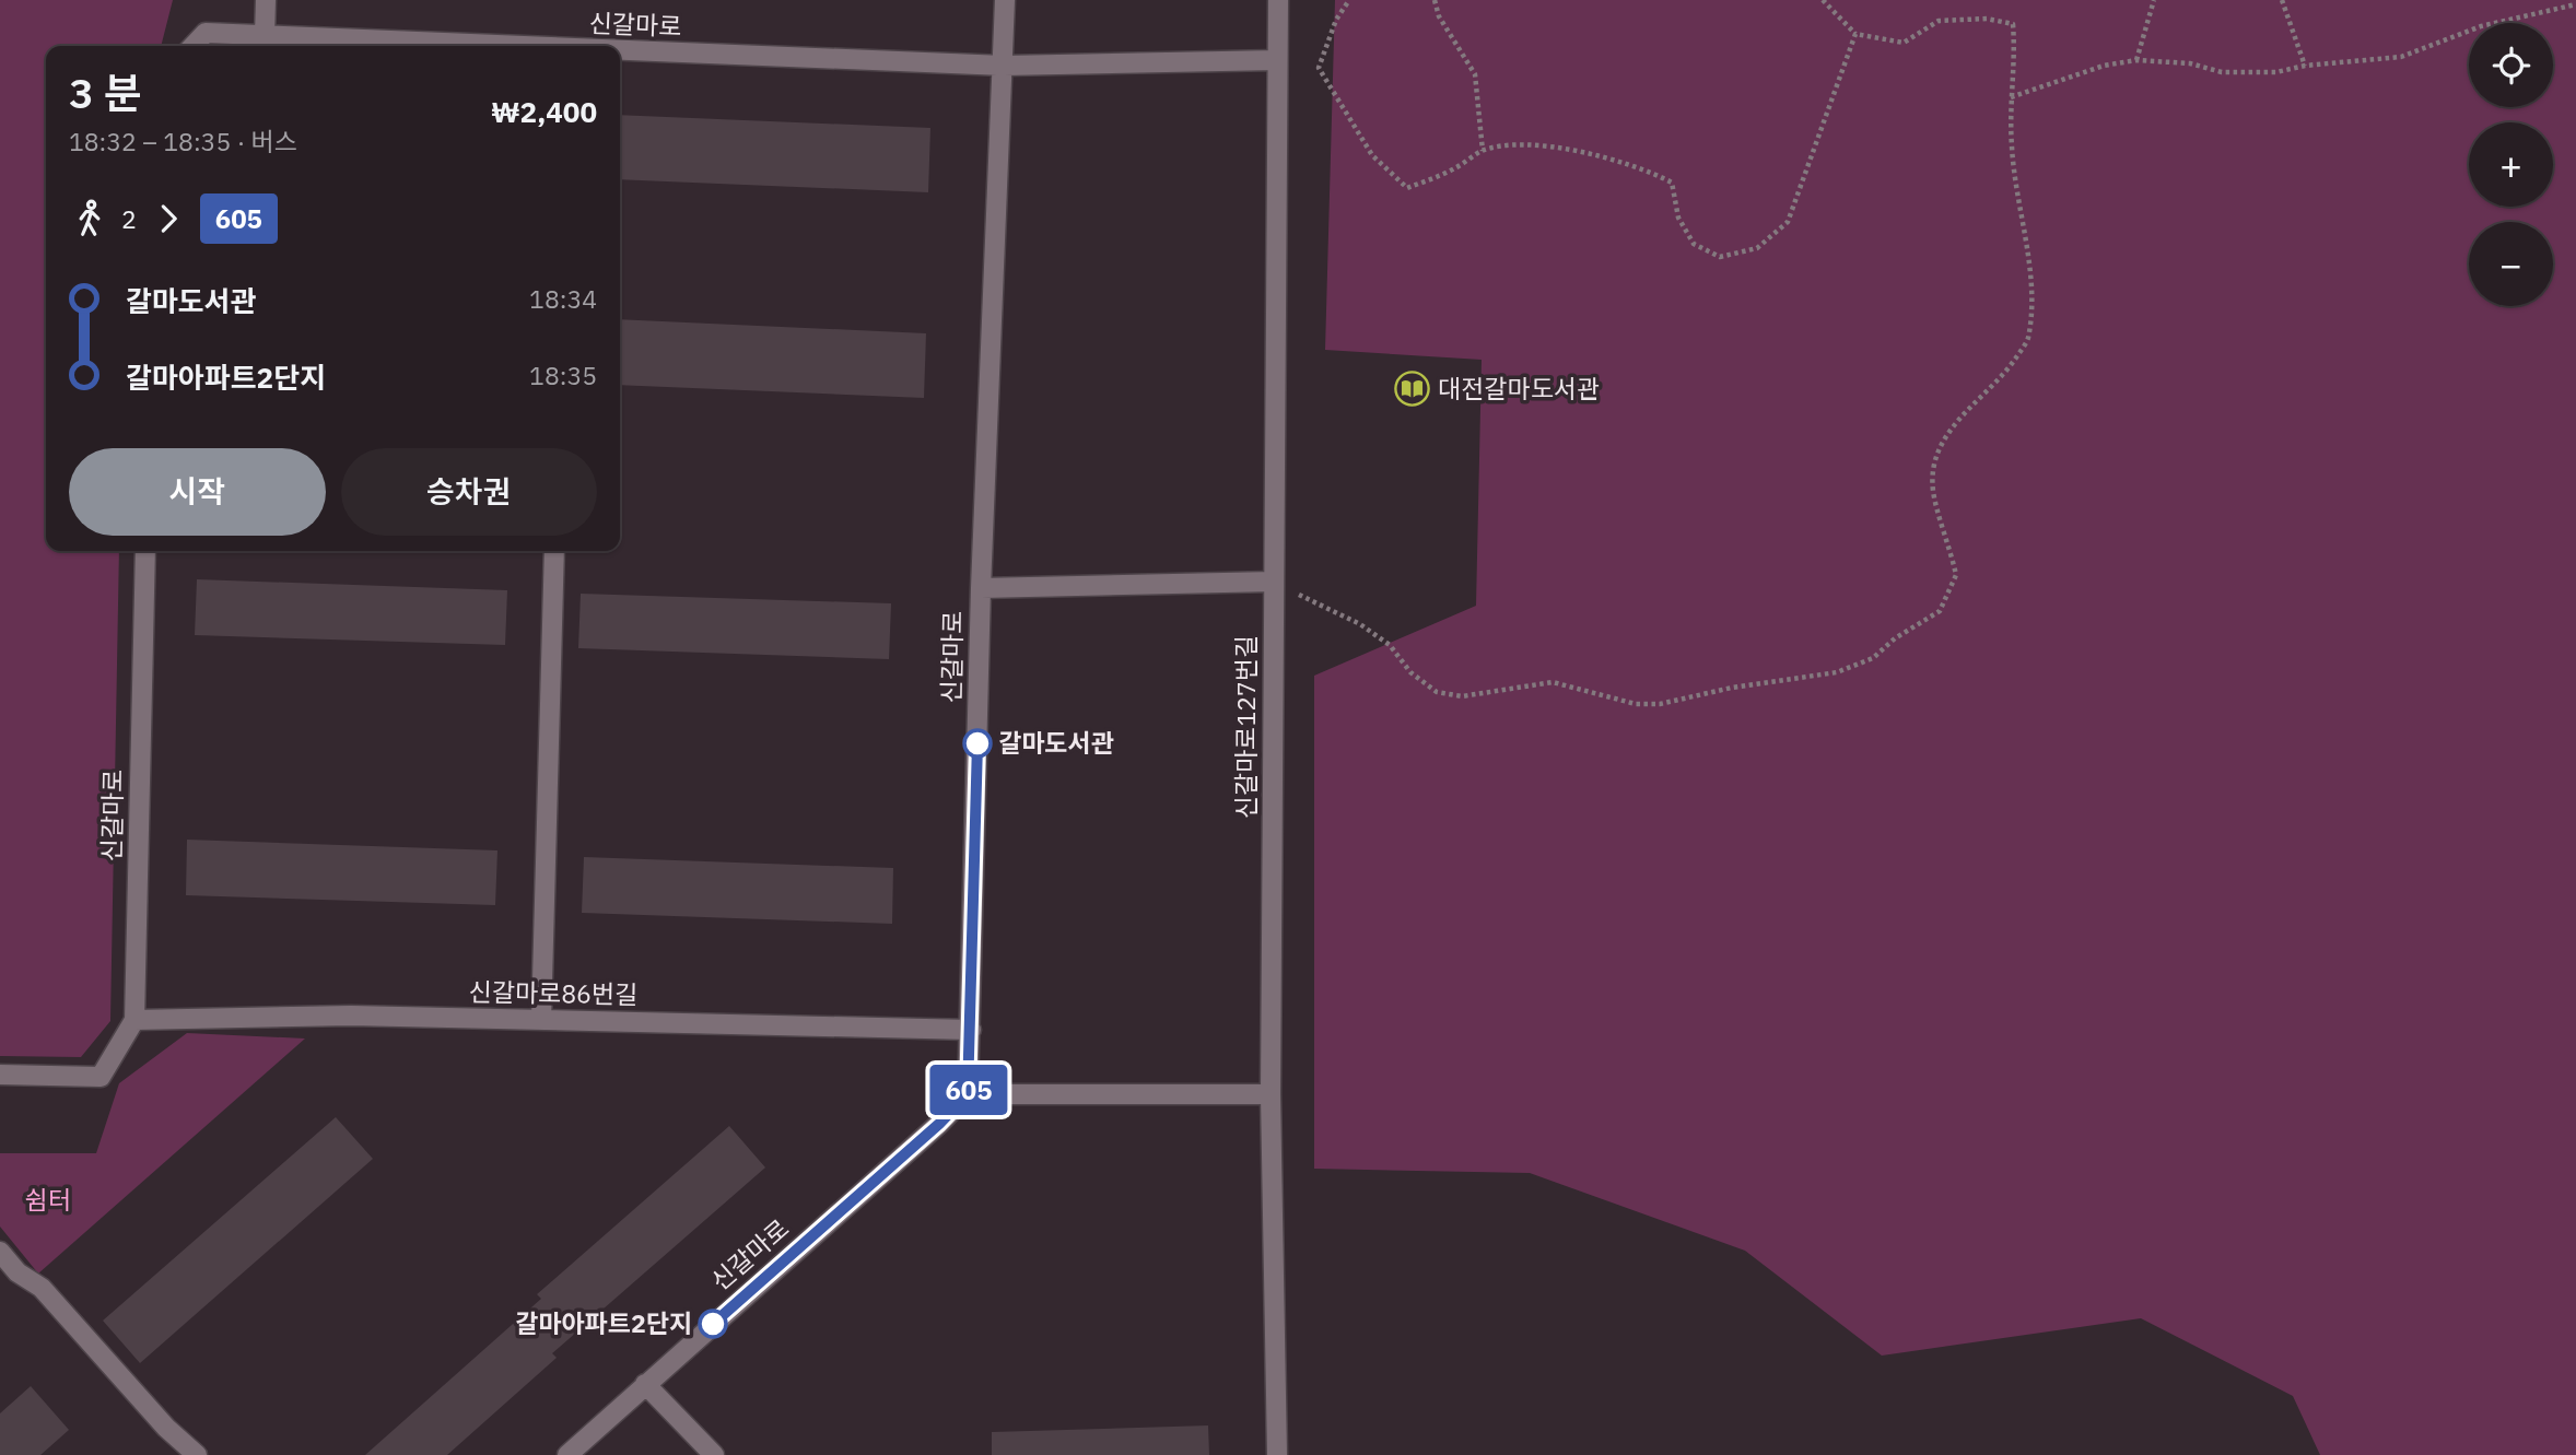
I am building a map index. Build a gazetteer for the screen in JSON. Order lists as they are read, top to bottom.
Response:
{
  "streets": {
    "street": ["신갈마로", "신갈마로127번길", "신갈마로86번길"]
  },
  "crossings": [
    ["신갈마로", "신갈마로127번길"],
    ["신갈마로", "신갈마로86번길"]
  ],
  "parks": ["쉼터"],
  "places": {
    "library": ["대전갈마도서관"],
    "other": ["갈마도서관", "갈마아파트2단지"]
  },
  "lines": ["bus line 605"],
  "page": {
    "on_map": "605",
    "map_buttons": ["+", "−"],
    "heading": ["3 분", "18:32 – 18:35 · 버스", "₩2,400"],
    "legs": ["2", "605"],
    "list": [
      {
        "name": "갈마도서관",
        "value": "18:34"
      },
      {
        "name": "갈마아파트2단지",
        "value": "18:35"
      }
    ],
    "buttons": ["시작", "승차권"]
  }
}
